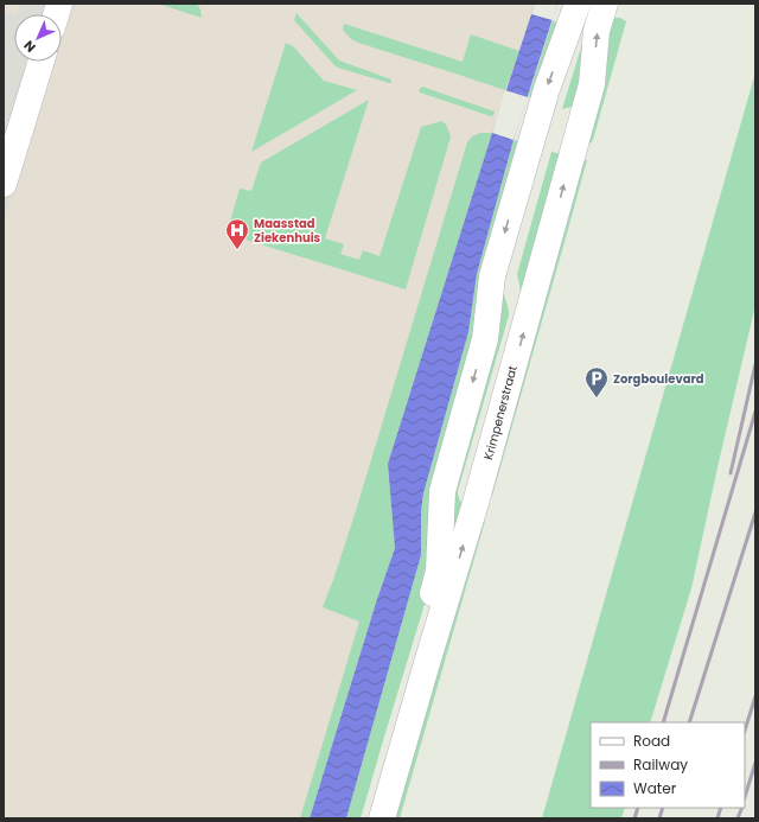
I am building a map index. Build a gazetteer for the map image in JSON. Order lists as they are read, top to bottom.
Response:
{
  "streets": {
    "street": ["Krimpenerstraat"]
  },
  "places": {
    "hospital": ["Maasstad Ziekenhuis"],
    "parking": ["Zorgboulevard"]
  },
  "legend": ["Road", "Railway", "Water"],
  "north": "bottom left"
}
